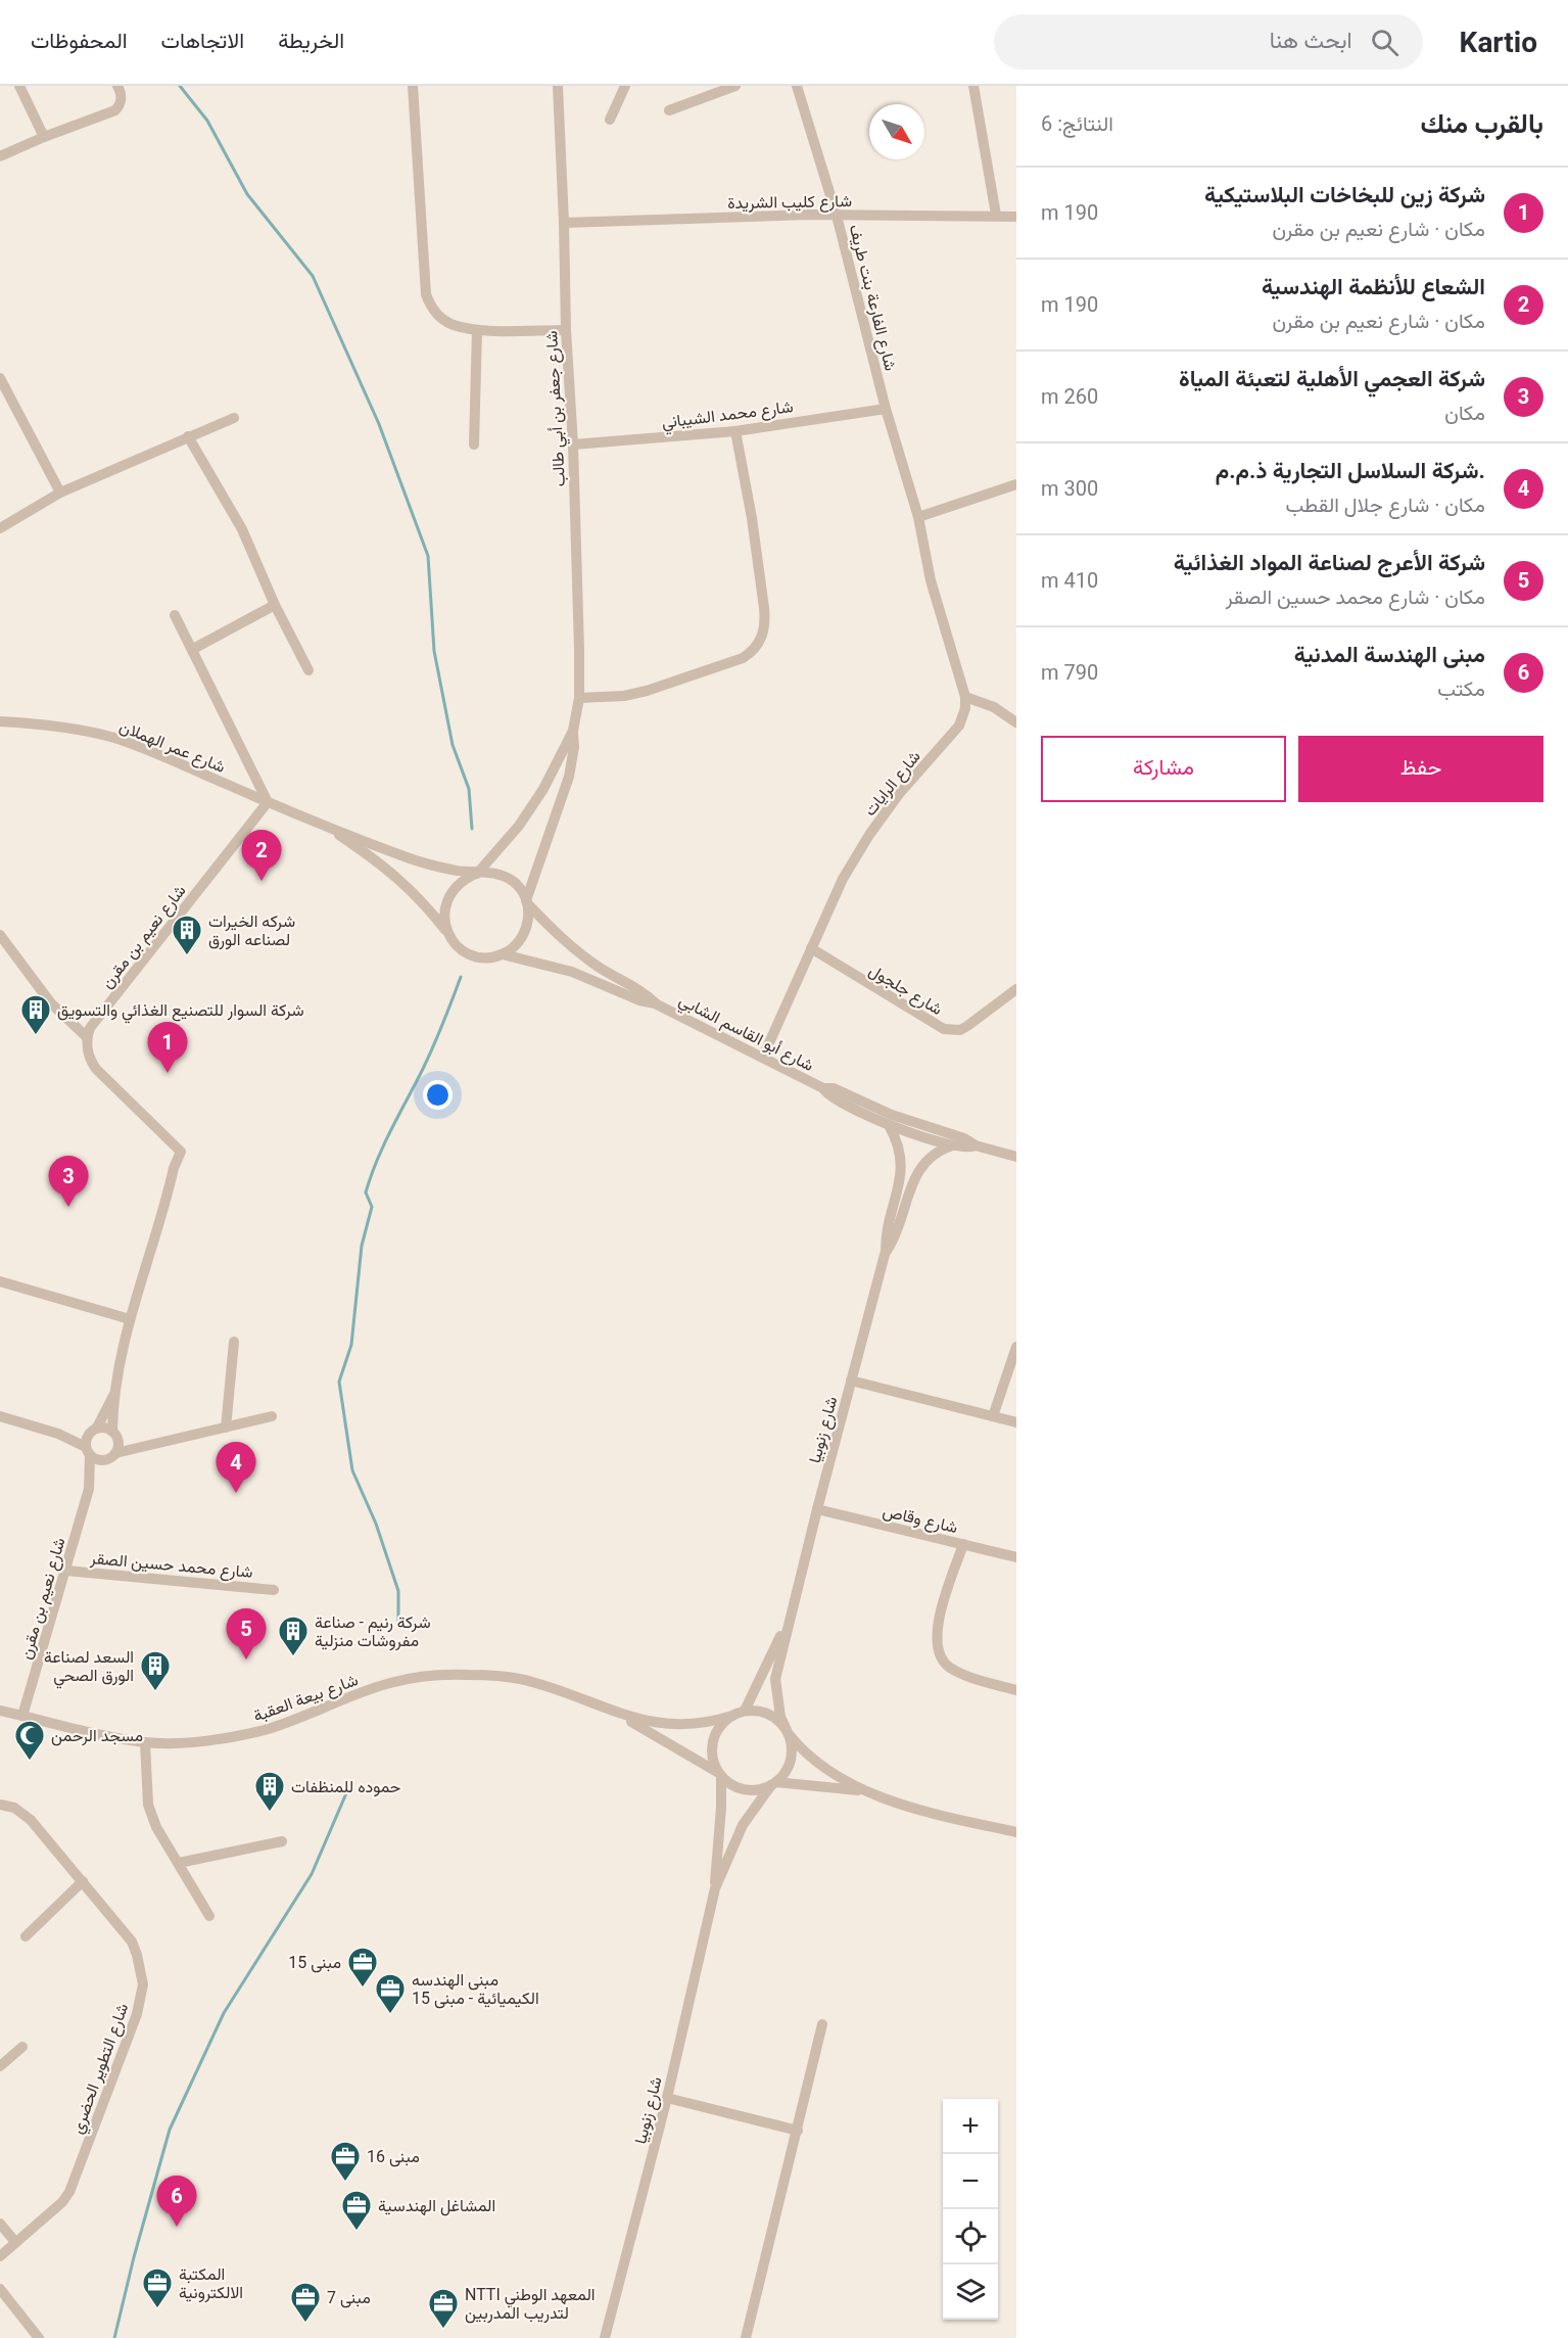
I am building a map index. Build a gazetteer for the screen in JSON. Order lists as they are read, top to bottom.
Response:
{
  "streets": {
    "street": [
      "شارع كليب الشريدة",
      "شارع الفارعة بنت طريف",
      "شارع جعفر بن أبي طالب",
      "شارع محمد الشيباني",
      "شارع عمر الهملان",
      "شارع الرايات",
      "شارع نعيم بن مقرن",
      "شارع جلجول",
      "شارع أبو القاسم الشابي",
      "شارع زنوبيا",
      "شارع وقاص",
      "شارع محمد حسين الصقر",
      "شارع بيعة العقبة",
      "شارع التطوير الحضري"
    ]
  },
  "crossings": [
    ["شارع كليب الشريدة", "شارع الفارعة بنت طريف"],
    ["شارع كليب الشريدة", "شارع جعفر بن أبي طالب"],
    ["شارع الفارعة بنت طريف", "شارع محمد الشيباني"],
    ["شارع الفارعة بنت طريف", "شارع الرايات"],
    ["شارع جعفر بن أبي طالب", "شارع محمد الشيباني"],
    ["شارع جعفر بن أبي طالب", "شارع عمر الهملان"],
    ["شارع جعفر بن أبي طالب", "شارع أبو القاسم الشابي"],
    ["شارع عمر الهملان", "شارع نعيم بن مقرن"],
    ["شارع عمر الهملان", "شارع أبو القاسم الشابي"],
    ["شارع الرايات", "شارع جلجول"],
    ["شارع الرايات", "شارع أبو القاسم الشابي"],
    ["شارع نعيم بن مقرن", "شارع محمد حسين الصقر"],
    ["شارع نعيم بن مقرن", "شارع بيعة العقبة"],
    ["شارع أبو القاسم الشابي", "شارع زنوبيا"],
    ["شارع زنوبيا", "شارع وقاص"],
    ["شارع زنوبيا", "شارع بيعة العقبة"]
  ],
  "places": {
    "building": [
      "شركه الخيرات لصناعه الورق",
      "شركة السوار للتصنيع الغذائي والتسويق",
      "شركة رنيم - صناعة مفروشات منزلية",
      "السعد لصناعة الورق الصحي",
      "حموده للمنظفات"
    ],
    "mosque": ["مسجد الرحمن"],
    "office": [
      "مبنى 15",
      "مبنى الهندسه الكيميائية - مبنى 15",
      "مبنى 16",
      "المشاغل الهندسية",
      "المكتبة الالكترونية",
      "مبنى 7",
      "NTTI المعهد الوطني لتدريب المدربين"
    ]
  },
  "north": "bottom right",
  "page": {
    "header": "Kartio",
    "search": "ابحث هنا",
    "nav": ["الخريطة", "الاتجاهات", "المحفوظات"],
    "heading": ["بالقرب منك", "النتائج: 6"],
    "list": [
      {
        "mark": "1",
        "name": "شركة زين للبخاخات البلاستيكية",
        "note": "مكان · شارع نعيم بن مقرن",
        "value": "190 m"
      },
      {
        "mark": "2",
        "name": "الشعاع للأنظمة الهندسية",
        "note": "مكان · شارع نعيم بن مقرن",
        "value": "190 m"
      },
      {
        "mark": "3",
        "name": "شركة العجمي الأهلية لتعبئة المياة",
        "note": "مكان",
        "value": "260 m"
      },
      {
        "mark": "4",
        "name": ".شركة السلاسل التجارية ذ.م.م",
        "note": "مكان · شارع جلال القطب",
        "value": "300 m"
      },
      {
        "mark": "5",
        "name": "شركة الأعرج لصناعة المواد الغذائية",
        "note": "مكان · شارع محمد حسين الصقر",
        "value": "410 m"
      },
      {
        "mark": "6",
        "name": "مبنى الهندسة المدنية",
        "note": "مكتب",
        "value": "790 m"
      }
    ],
    "buttons": ["حفظ", "مشاركة"],
    "pins": [
      "2",
      "1",
      "3",
      "4",
      "5",
      "6"
    ],
    "map_buttons": ["+", "−"]
  }
}
